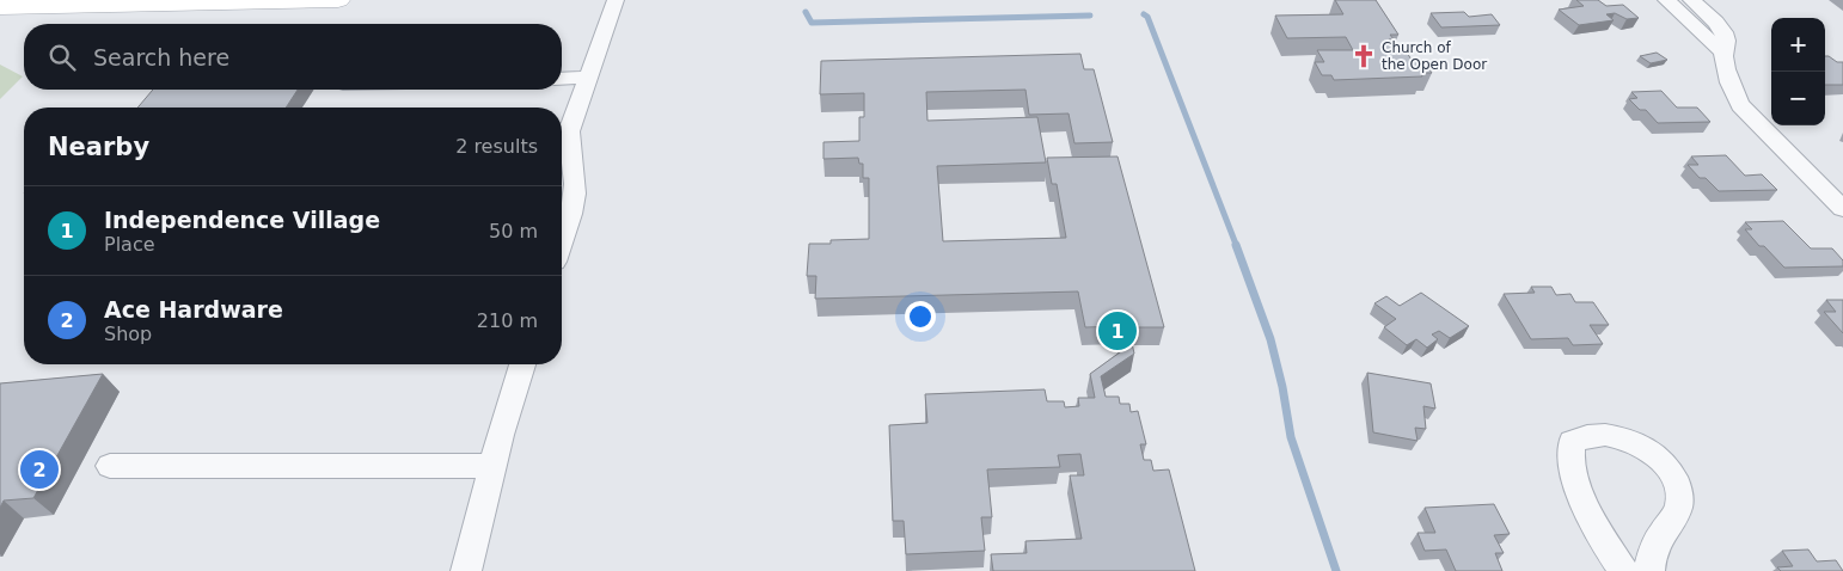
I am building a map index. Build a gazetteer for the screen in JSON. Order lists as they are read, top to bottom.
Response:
{
  "places": {
    "church": ["Church of the Open Door"]
  },
  "page": {
    "map_buttons": ["+", "−"],
    "search": "Search here",
    "heading": ["Nearby", "2 results"],
    "list": [
      {
        "mark": "1",
        "name": "Independence Village",
        "note": "Place",
        "value": "50 m"
      },
      {
        "mark": "2",
        "name": "Ace Hardware",
        "note": "Shop",
        "value": "210 m"
      }
    ],
    "pins": ["1", "2"]
  }
}
